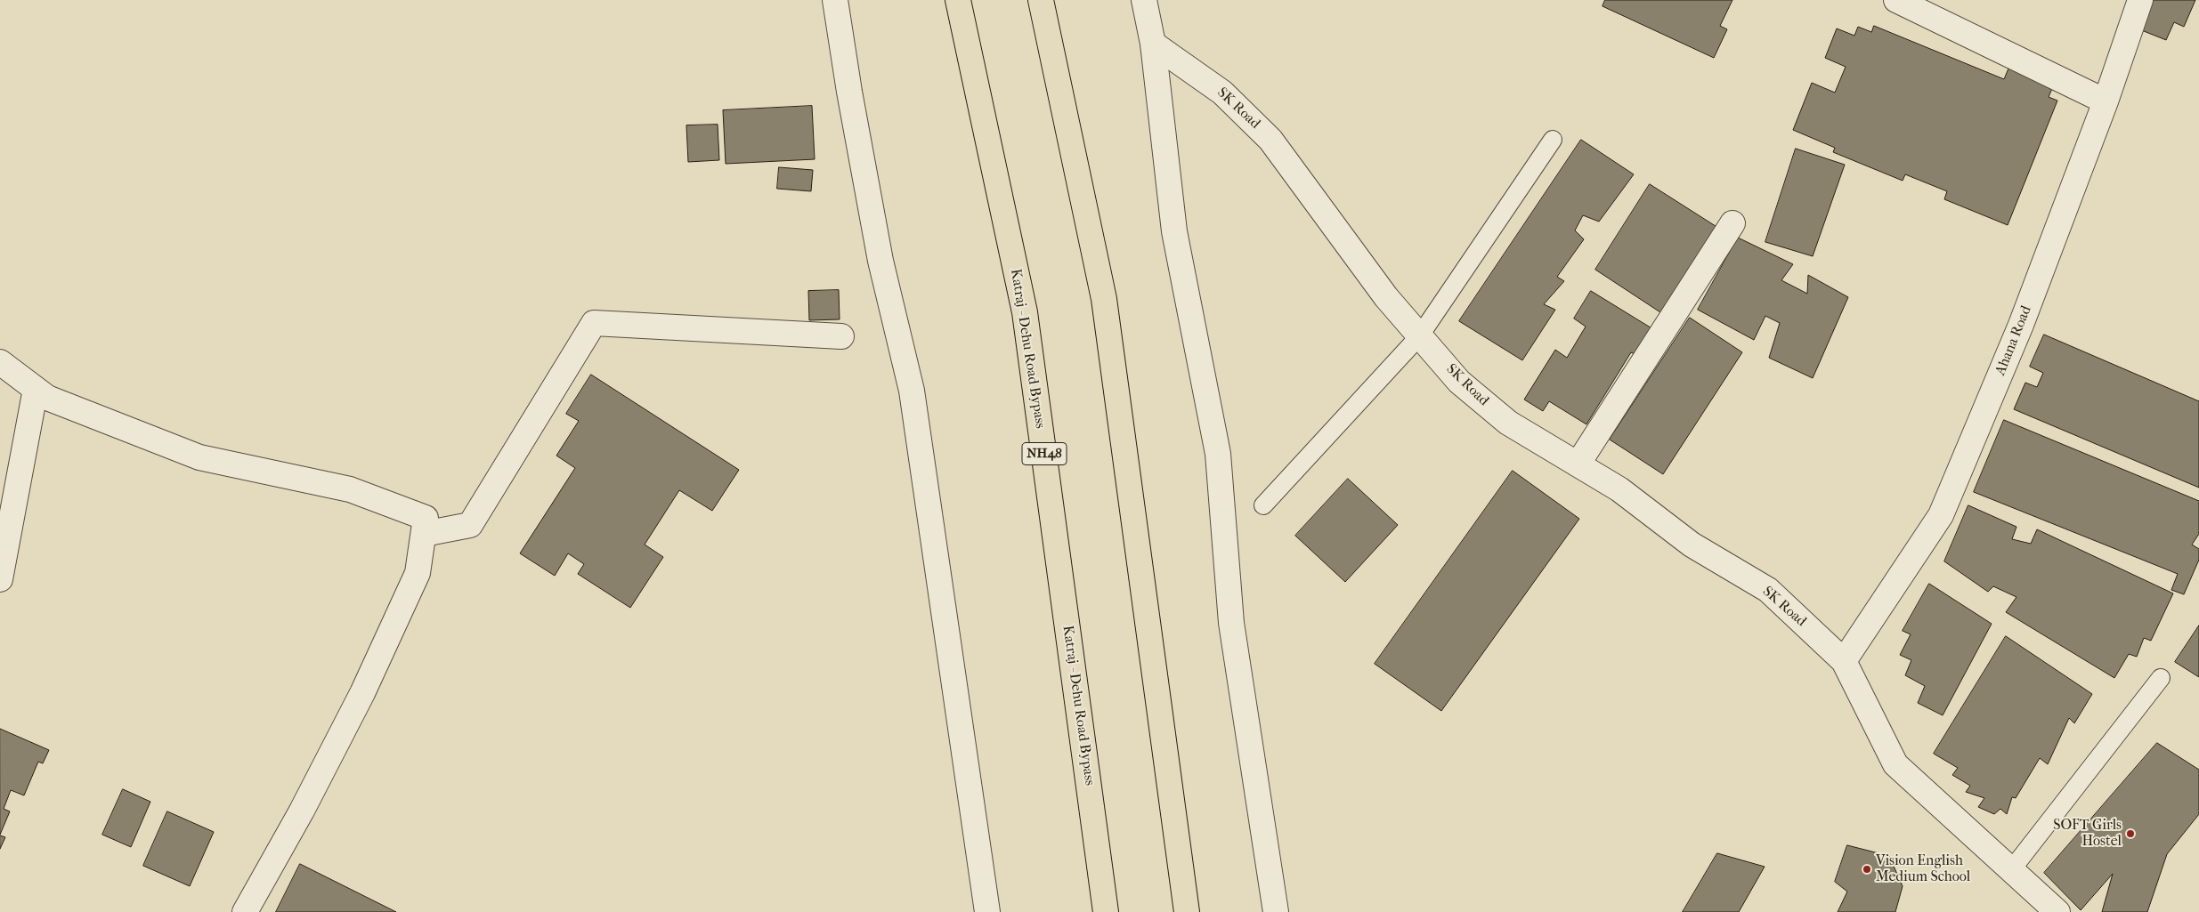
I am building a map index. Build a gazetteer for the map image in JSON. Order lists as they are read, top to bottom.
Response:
{
  "streets": {
    "highway": ["Katraj - Dehu Road Bypass", "NH48"],
    "street": ["SK Road", "Ahana Road"]
  },
  "crossings": [
    ["SK Road", "Ahana Road"]
  ],
  "places": ["SOFT Girls Hostel", "Vision English Medium School"]
}
